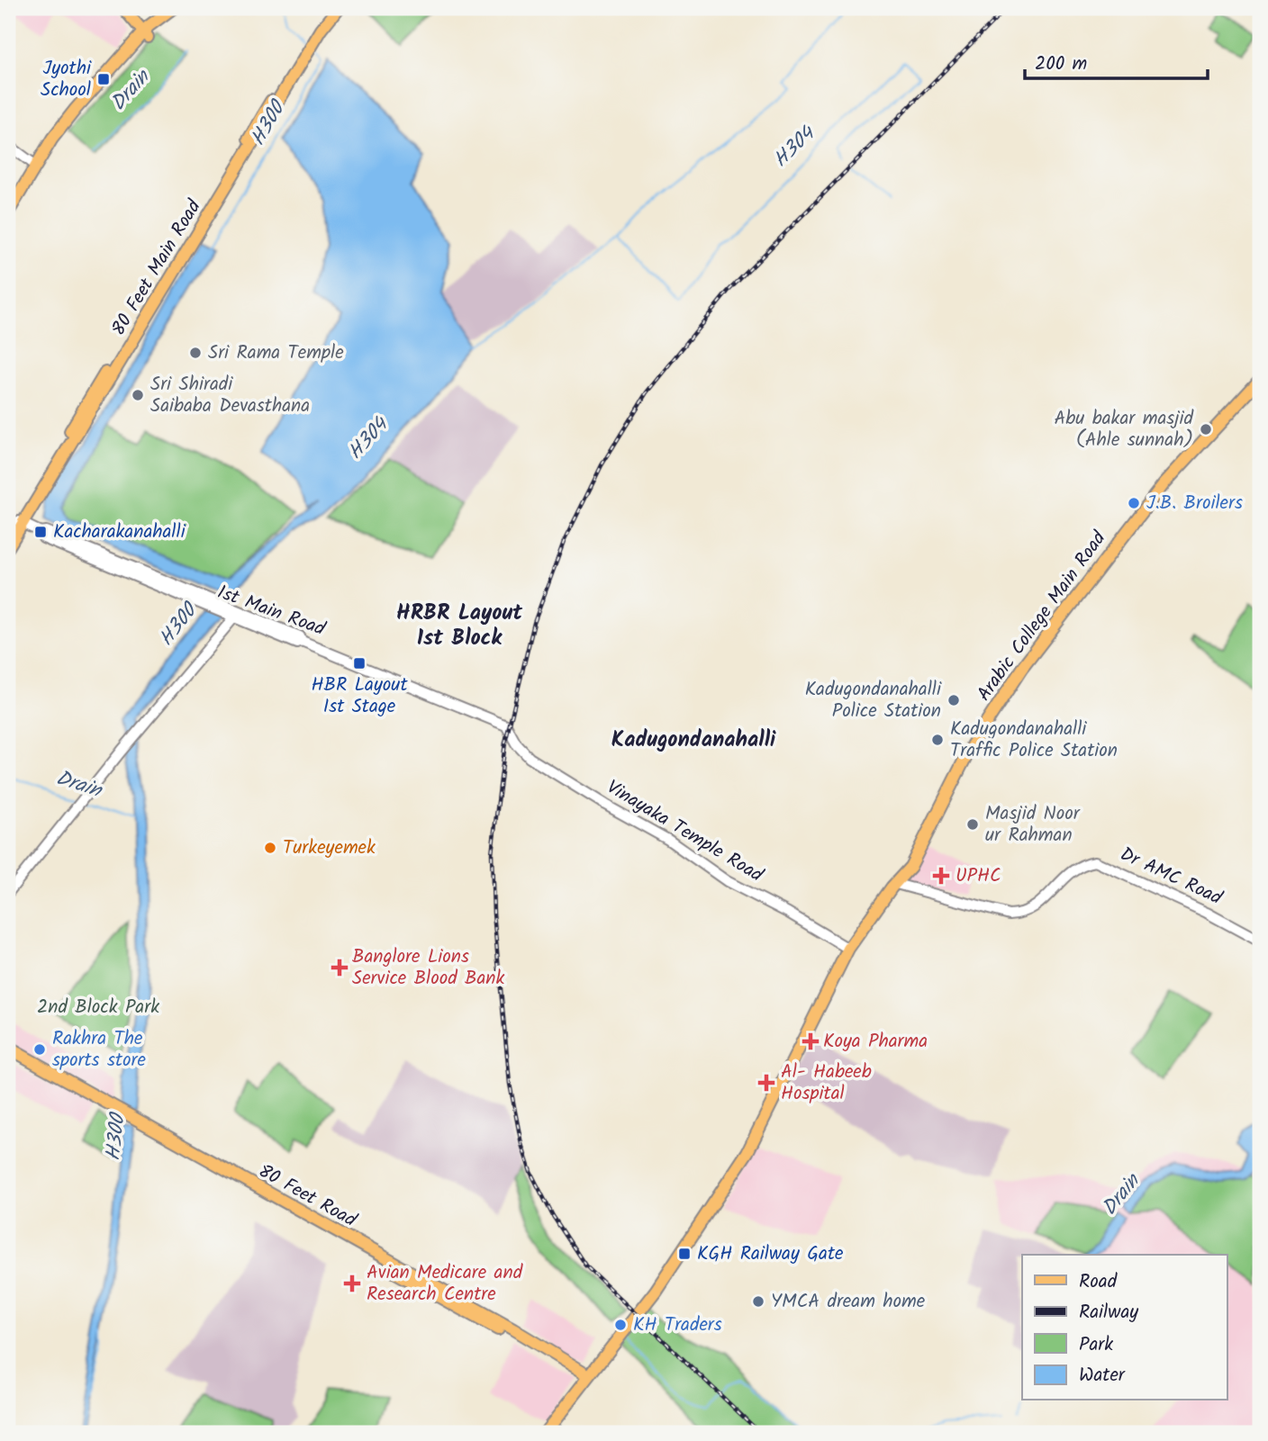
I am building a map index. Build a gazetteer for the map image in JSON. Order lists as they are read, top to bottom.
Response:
{
  "streets": {
    "main road": ["80 Feet Main Road", "Arabic College Main Road", "80 Feet Road"],
    "street": ["1st Main Road", "Vinayaka Temple Road", "Dr AMC Road"]
  },
  "crossings": [
    ["80 Feet Main Road", "1st Main Road"],
    ["1st Main Road", "Vinayaka Temple Road"],
    ["Arabic College Main Road", "Vinayaka Temple Road"],
    ["Arabic College Main Road", "Dr AMC Road"]
  ],
  "districts": ["HRBR Layout 1st Block", "Kadugondanahalli"],
  "water": ["Drain", "H300", "H304"],
  "parks": ["2nd Block Park"],
  "places": {
    "transit": [
      "Jyothi School",
      "Kacharakanahalli",
      "HBR Layout Ist Stage",
      "KGH Railway Gate"
    ],
    "other": [
      "Sri Rama Temple",
      "Sri Shiradi Saibaba Devasthana",
      "Abu bakar masjid (Ahle sunnah)",
      "J.B. Broilers",
      "Kadugondanahalli Police Station",
      "Kadugondanahalli Traffic Police Station",
      "Masjid Noor ur Rahman",
      "Turkeyemek",
      "Rakhra The sports store",
      "YMCA dream home",
      "KH Traders"
    ],
    "health": [
      "UPHC",
      "Banglore Lions Service Blood Bank",
      "Koya Pharma",
      "Al- Habeeb Hospital",
      "Avian Medicare and Research Centre"
    ]
  },
  "legend": [
    "Road",
    "Railway",
    "Park",
    "Water"
  ],
  "scale_bar": "200 m"
}
